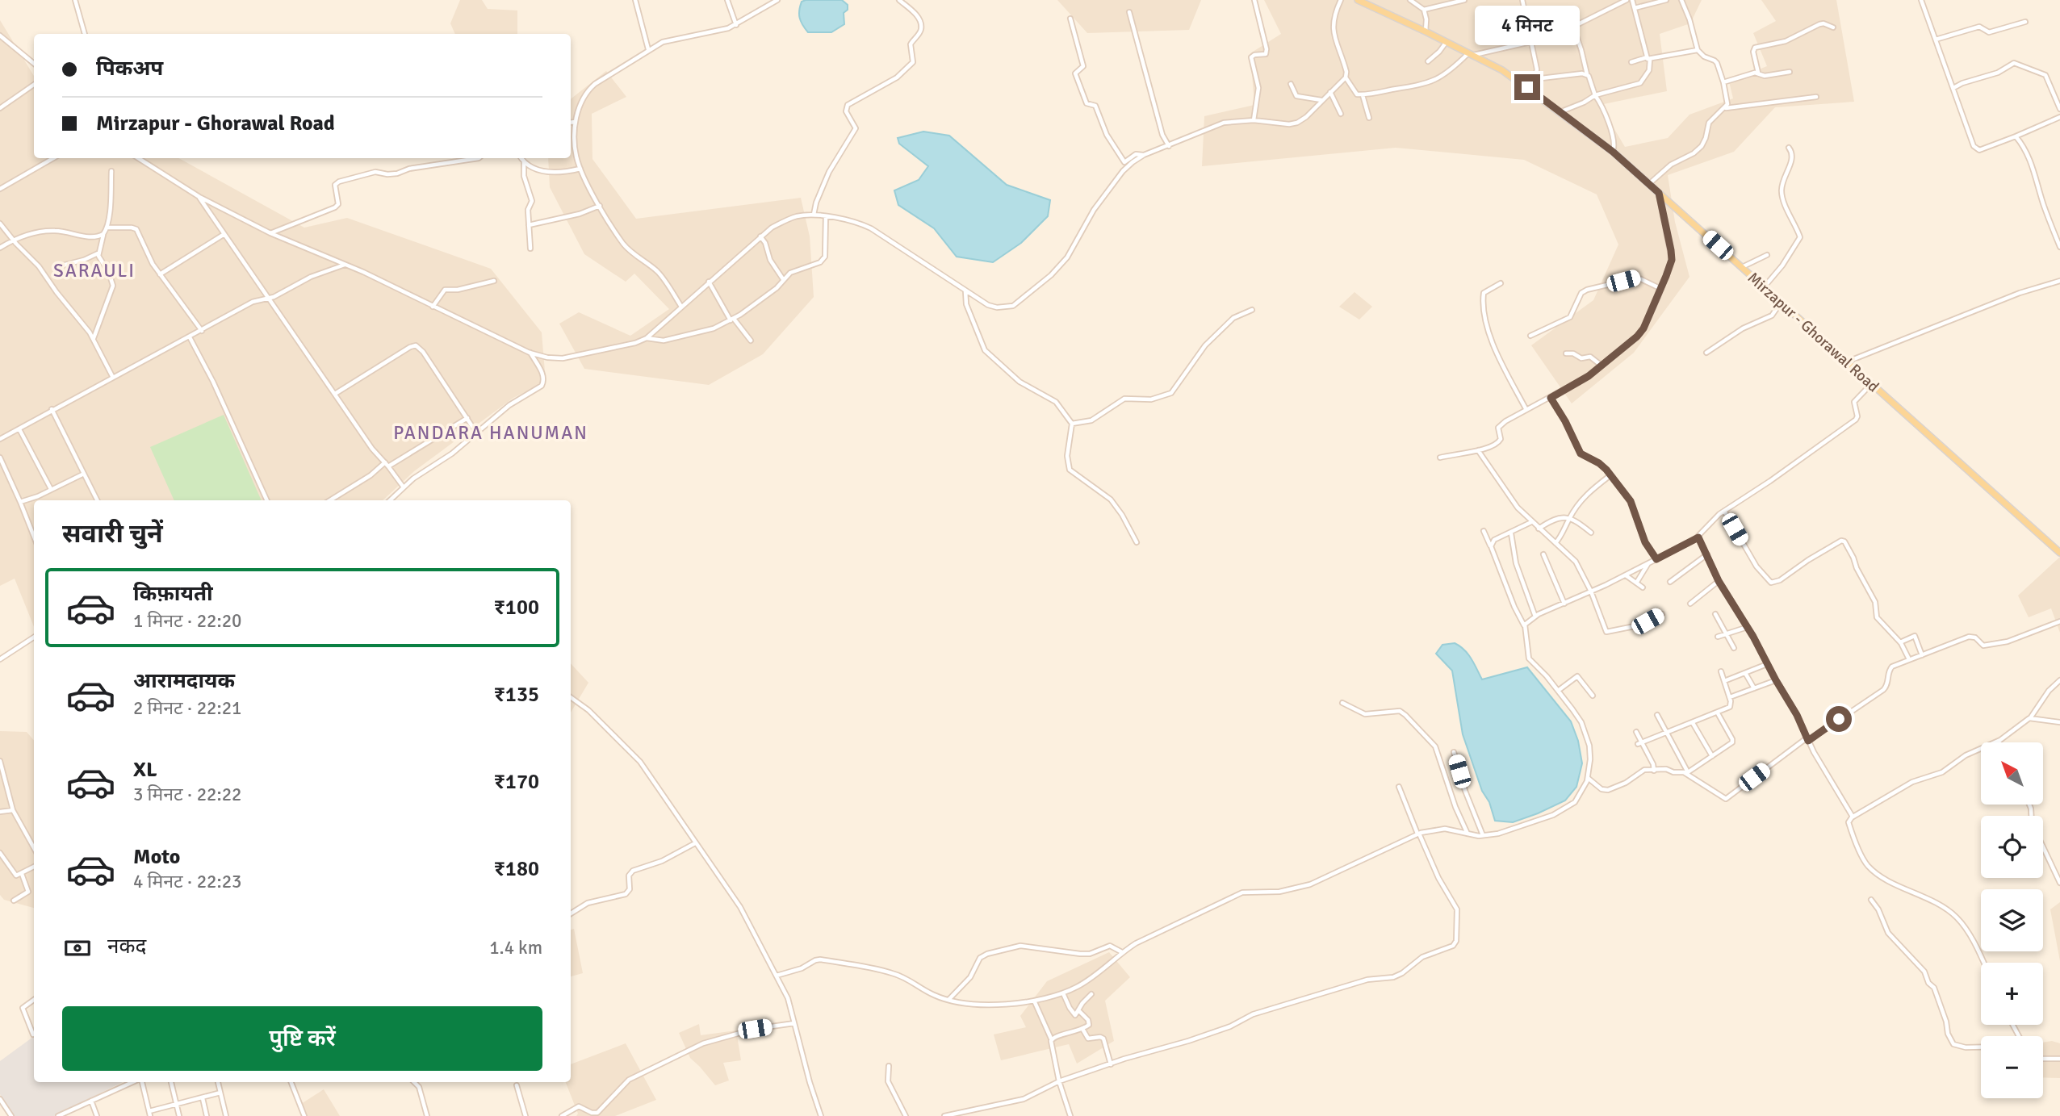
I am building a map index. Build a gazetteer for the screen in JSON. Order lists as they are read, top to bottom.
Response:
{
  "streets": {
    "main road": ["Mirzapur - Ghorawal Road"]
  },
  "districts": ["SARAULI", "PANDARA HANUMAN"],
  "north": "top left",
  "page": {
    "bubble": "4 मिनट",
    "banner": ["पिकअप", "Mirzapur - Ghorawal Road"],
    "heading": "सवारी चुनें",
    "list": [
      {
        "name": "किफ़ायती",
        "note": "1 मिनट · 22:20",
        "value": "₹100"
      },
      {
        "name": "आरामदायक",
        "note": "2 मिनट · 22:21",
        "value": "₹135"
      },
      {
        "name": "XL",
        "note": "3 मिनट · 22:22",
        "value": "₹170"
      },
      {
        "name": "Moto",
        "note": "4 मिनट · 22:23",
        "value": "₹180"
      }
    ],
    "map_buttons": ["+", "−"],
    "pay": ["नकद", "1.4 km"],
    "buttons": "पुष्टि करें"
  }
}
